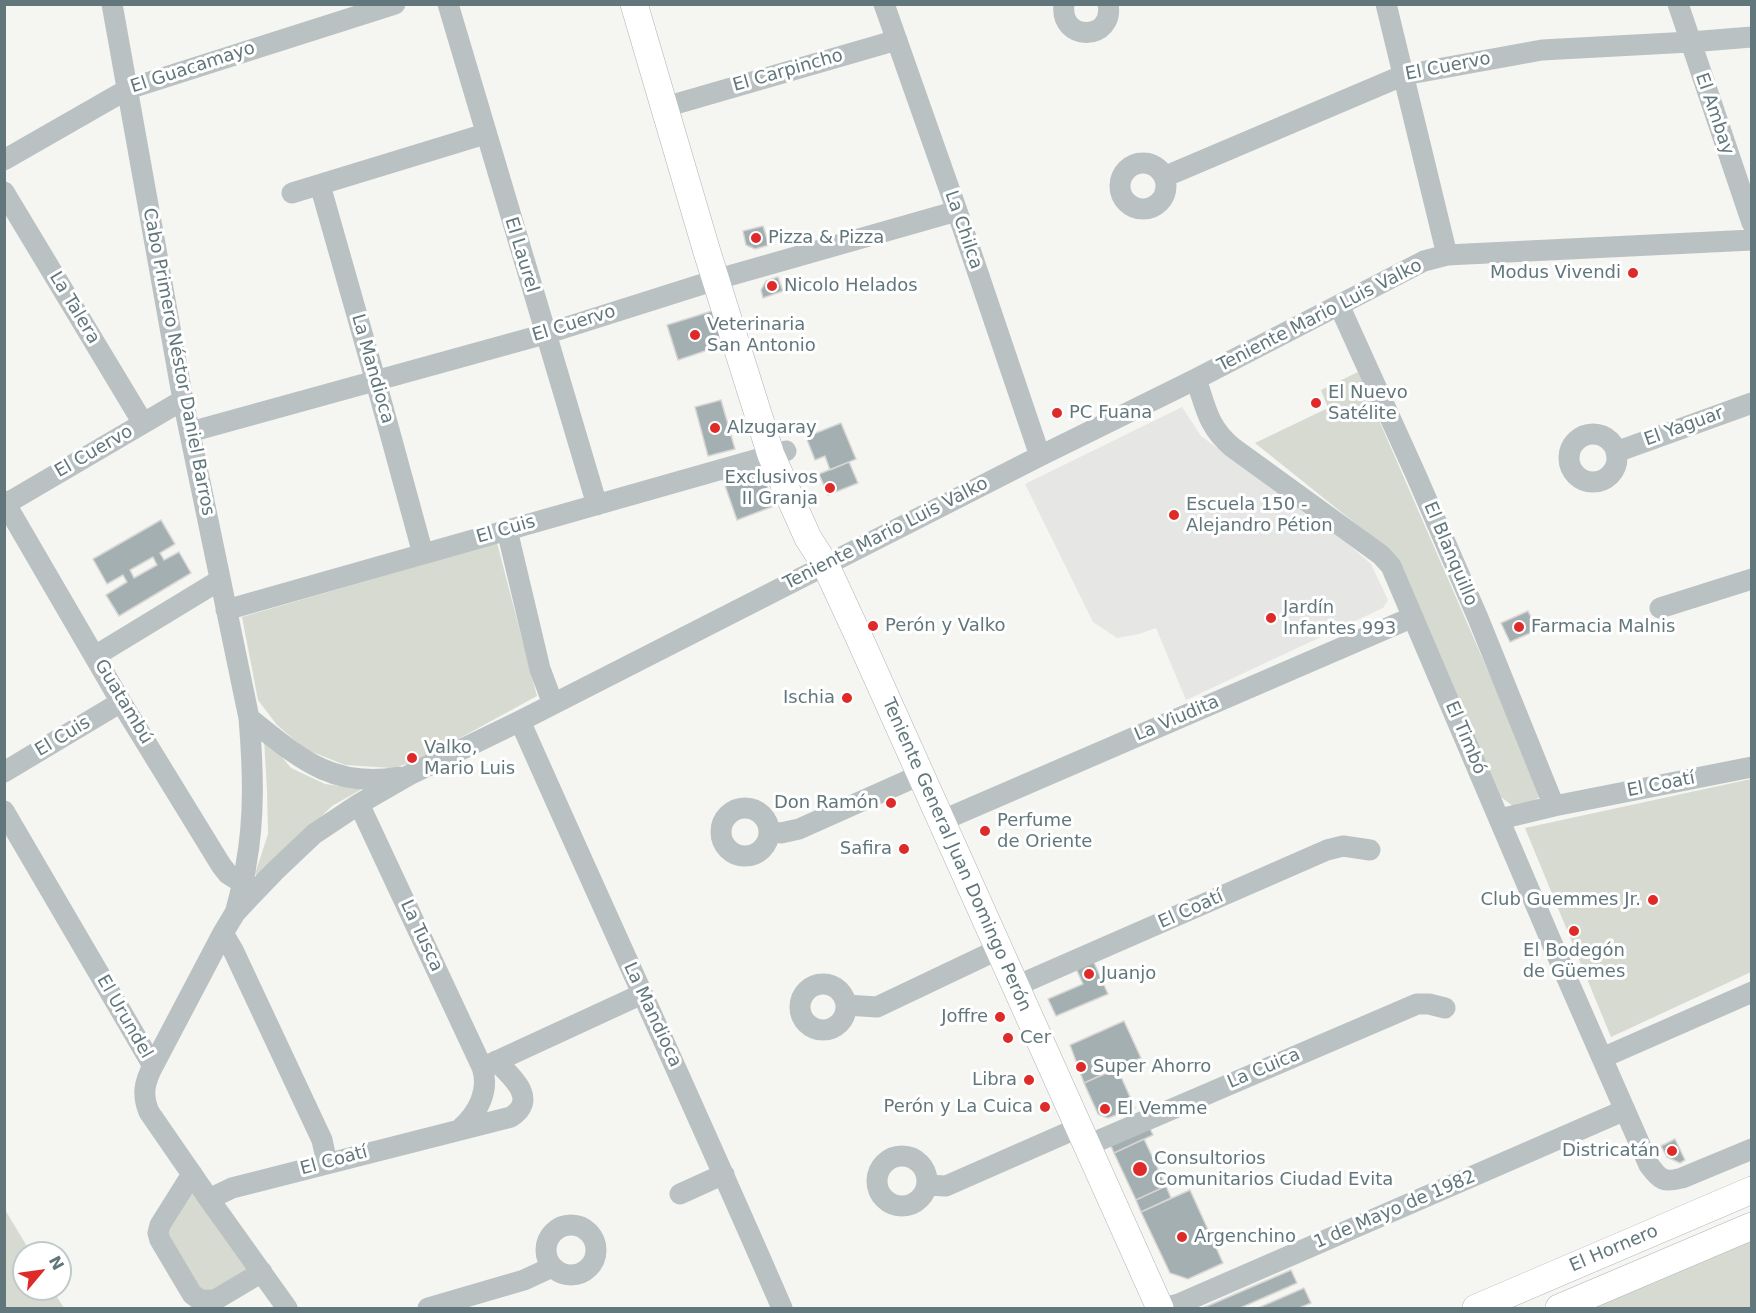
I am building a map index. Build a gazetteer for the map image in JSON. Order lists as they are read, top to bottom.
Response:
{
  "streets": {
    "main road": ["Teniente General Juan Domingo Perón", "El Hornero"],
    "street": [
      "El Cuervo",
      "El Guacamayo",
      "El Carpincho",
      "El Ambay",
      "La Chilca",
      "El Laurel",
      "La Talera",
      "Teniente Mario Luis Valko",
      "Cabo Primero Néstor Daniel Barros",
      "La Mandioca",
      "El Yaguar",
      "El Cuis",
      "El Blanquillo",
      "Guatambú",
      "La Viudita",
      "El Timbó",
      "El Coatí",
      "La Tusca",
      "El Urundel",
      "La Cuica",
      "1 de Mayo de 1982"
    ]
  },
  "crossings": [
    ["El Cuervo", "El Ambay"],
    ["El Cuervo", "La Chilca"],
    ["El Cuervo", "El Laurel"],
    ["El Cuervo", "La Talera"],
    ["El Cuervo", "Cabo Primero Néstor Daniel Barros"],
    ["El Cuervo", "La Mandioca"],
    ["El Cuervo", "Guatambú"],
    ["El Cuervo", "Teniente General Juan Domingo Perón"],
    ["El Guacamayo", "Cabo Primero Néstor Daniel Barros"],
    ["El Carpincho", "La Chilca"],
    ["El Carpincho", "Teniente General Juan Domingo Perón"],
    ["La Chilca", "Teniente Mario Luis Valko"],
    ["El Laurel", "El Cuis"],
    ["Teniente Mario Luis Valko", "Cabo Primero Néstor Daniel Barros"],
    ["Teniente Mario Luis Valko", "La Mandioca"],
    ["Teniente Mario Luis Valko", "El Blanquillo"],
    ["Teniente Mario Luis Valko", "Guatambú"],
    ["Teniente Mario Luis Valko", "El Timbó"],
    ["Teniente Mario Luis Valko", "Teniente General Juan Domingo Perón"],
    ["Teniente Mario Luis Valko", "La Tusca"],
    ["Teniente Mario Luis Valko", "El Urundel"],
    ["Cabo Primero Néstor Daniel Barros", "El Cuis"],
    ["Cabo Primero Néstor Daniel Barros", "Guatambú"],
    ["La Mandioca", "El Cuis"],
    ["El Cuis", "Guatambú"],
    ["El Cuis", "Teniente General Juan Domingo Perón"],
    ["El Blanquillo", "El Coatí"],
    ["La Viudita", "El Timbó"],
    ["La Viudita", "Teniente General Juan Domingo Perón"],
    ["El Timbó", "El Coatí"],
    ["El Timbó", "1 de Mayo de 1982"],
    ["El Coatí", "Teniente General Juan Domingo Perón"],
    ["El Coatí", "La Tusca"],
    ["El Coatí", "El Urundel"],
    ["Teniente General Juan Domingo Perón", "La Cuica"]
  ],
  "places": [
    "Pizza & Pizza",
    "Modus Vivendi",
    "Nicolo Helados",
    "Veterinaria San Antonio",
    "El Nuevo Satélite",
    "PC Fuana",
    "Alzugaray",
    "Exclusivos II Granja",
    "Escuela 150 - Alejandro Pétion",
    "Jardín Infantes 993",
    "Perón y Valko",
    "Farmacia Malnis",
    "Ischia",
    "Valko, Mario Luis",
    "Don Ramón",
    "Perfume de Oriente",
    "Safira",
    "Club Guemmes Jr.",
    "El Bodegón de Güemes",
    "Juanjo",
    "Joffre",
    "Cer",
    "Super Ahorro",
    "Libra",
    "Perón y La Cuica",
    "El Vemme",
    "Districatán",
    "Consultorios Comunitarios Ciudad Evita",
    "Argenchino"
  ],
  "north": "top right"
}
